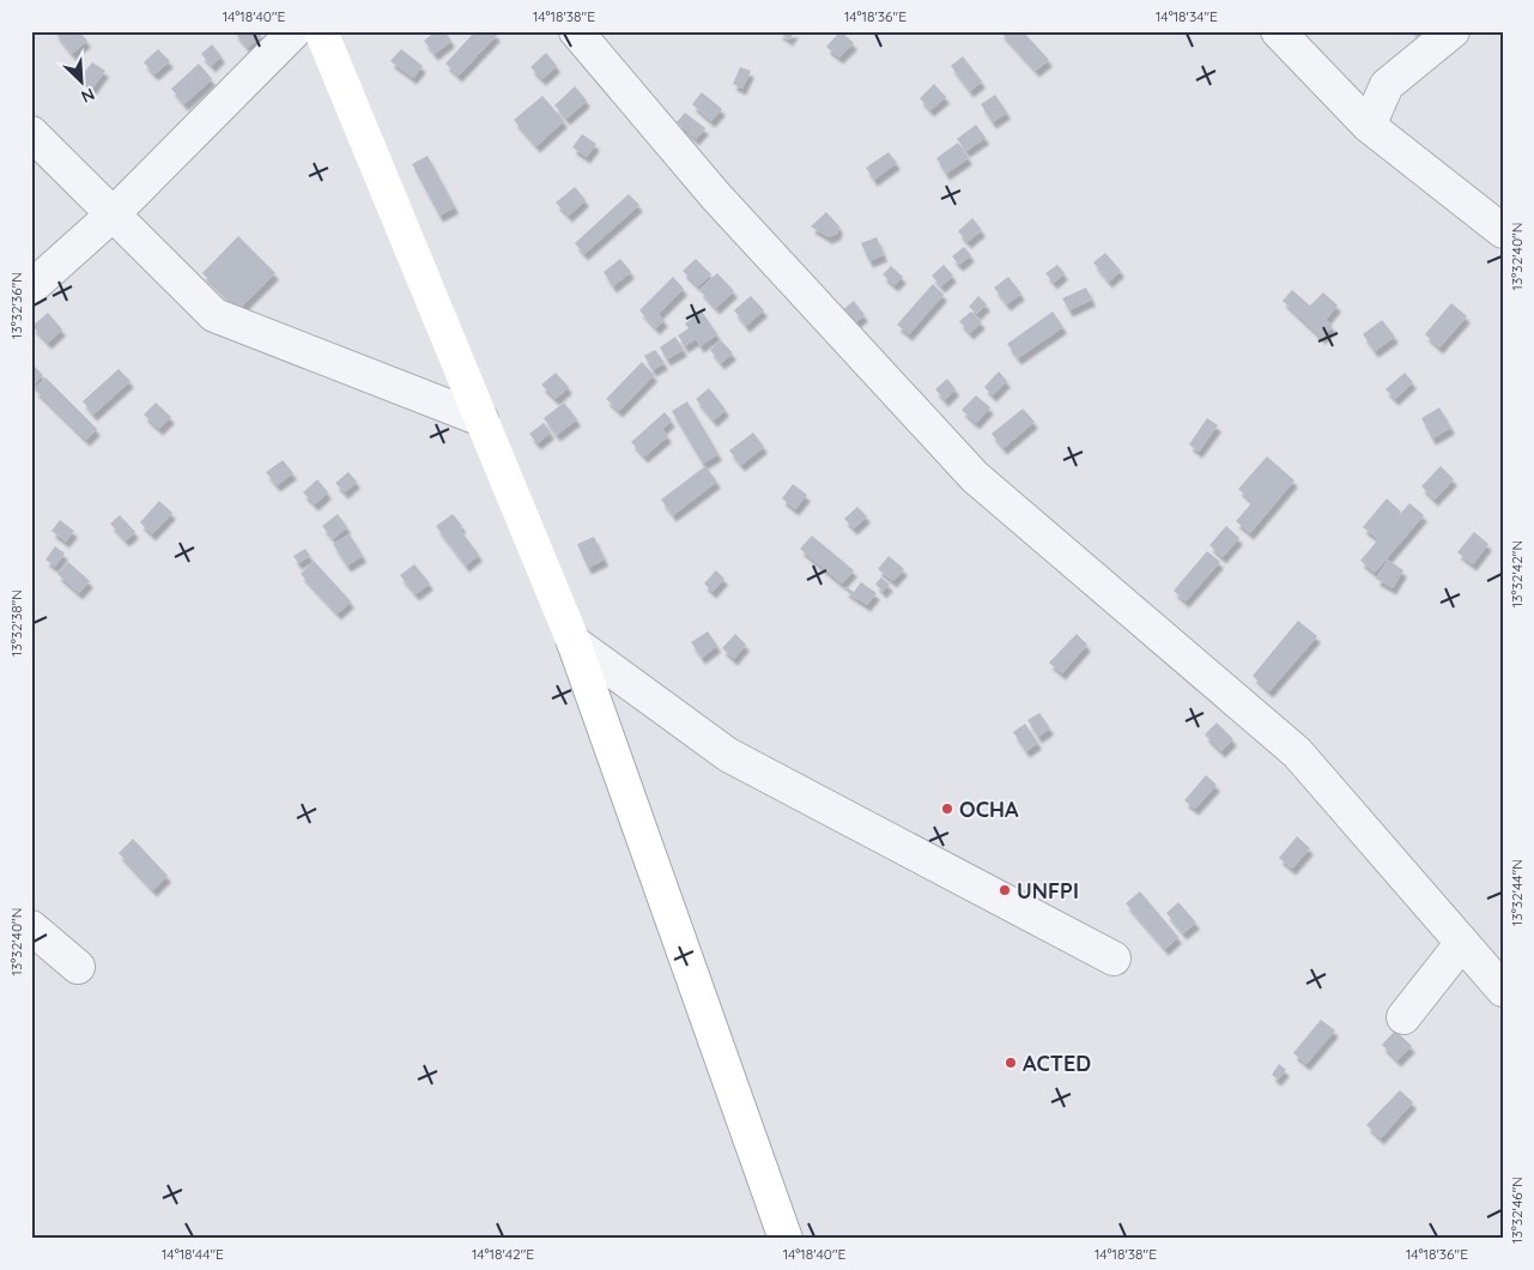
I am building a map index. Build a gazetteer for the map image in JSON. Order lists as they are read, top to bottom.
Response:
{
  "places": ["OCHA", "UNFPI", "ACTED"],
  "north": "bottom right",
  "coordinates": [
    "14°18'40\"E",
    "14°18'38\"E",
    "14°18'36\"E",
    "14°18'34\"E",
    "13°32'40\"N",
    "13°32'36\"N",
    "13°32'42\"N",
    "13°32'38\"N",
    "13°32'44\"N",
    "13°32'46\"N",
    "14°18'44\"E",
    "14°18'42\"E"
  ]
}
